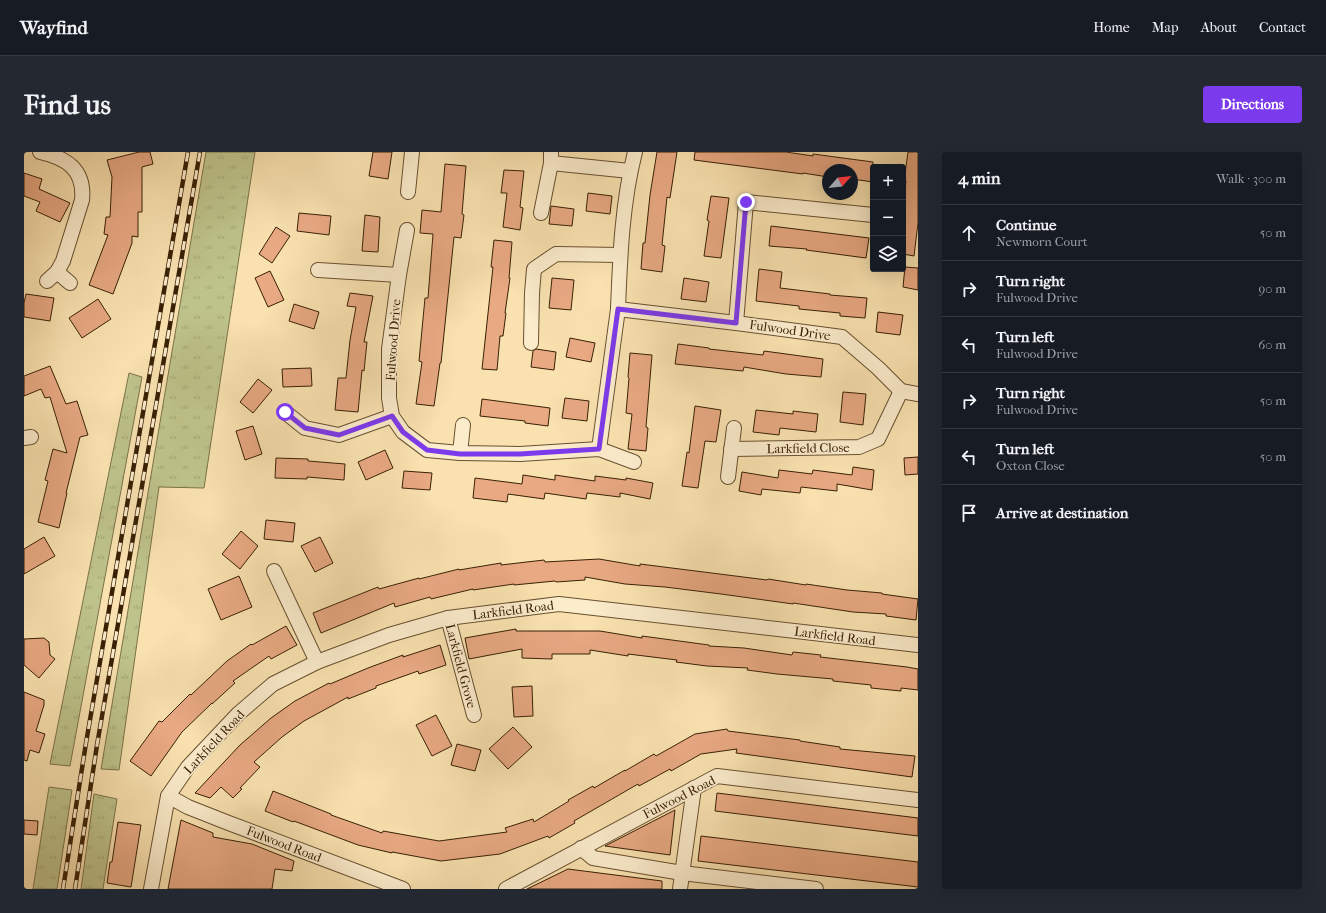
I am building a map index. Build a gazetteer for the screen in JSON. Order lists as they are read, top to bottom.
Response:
{
  "streets": {
    "street": [
      "Fulwood Drive",
      "Larkfield Close",
      "Larkfield Road",
      "Larkfield Grove",
      "Fulwood Road"
    ]
  },
  "crossings": [
    ["Fulwood Drive", "Larkfield Close"],
    ["Larkfield Road", "Larkfield Grove"],
    ["Larkfield Road", "Fulwood Road"]
  ],
  "north": "top right",
  "page": {
    "header": "Wayfind",
    "nav": [
      "Home",
      "Map",
      "About",
      "Contact"
    ],
    "buttons": "Directions",
    "title": "Find us",
    "heading": ["4 min", "Walk · 300 m"],
    "map_buttons": ["+", "−"],
    "list": [
      ["Continue", "Newmorn Court", "50 m"],
      ["Turn right", "Fulwood Drive", "90 m"],
      ["Turn left", "Fulwood Drive", "60 m"],
      ["Turn right", "Fulwood Drive", "50 m"],
      ["Turn left", "Oxton Close", "50 m"],
      "Arrive at destination"
    ]
  }
}
